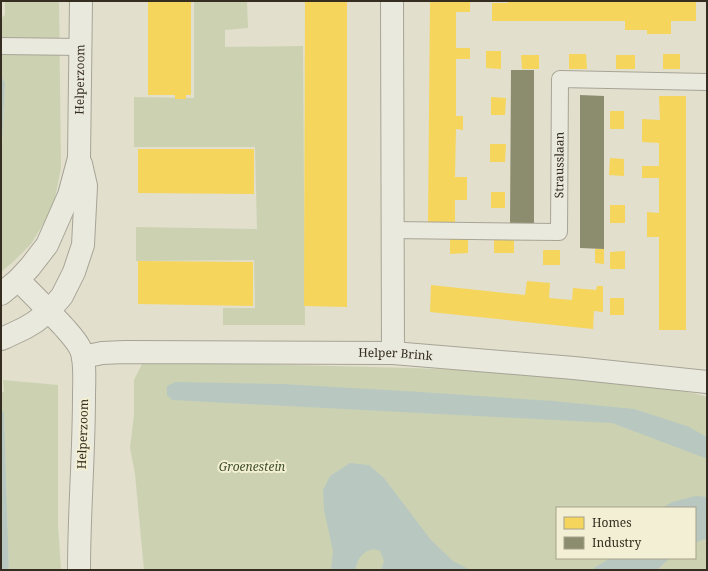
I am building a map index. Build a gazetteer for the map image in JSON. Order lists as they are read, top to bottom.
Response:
{
  "streets": {
    "street": ["Helperzoom", "Helper Brink"],
    "lane": ["Strausslaan"]
  },
  "crossings": [
    ["Helperzoom", "Helper Brink"]
  ],
  "parks": ["Groenestein"],
  "legend": ["Homes", "Industry"]
}
